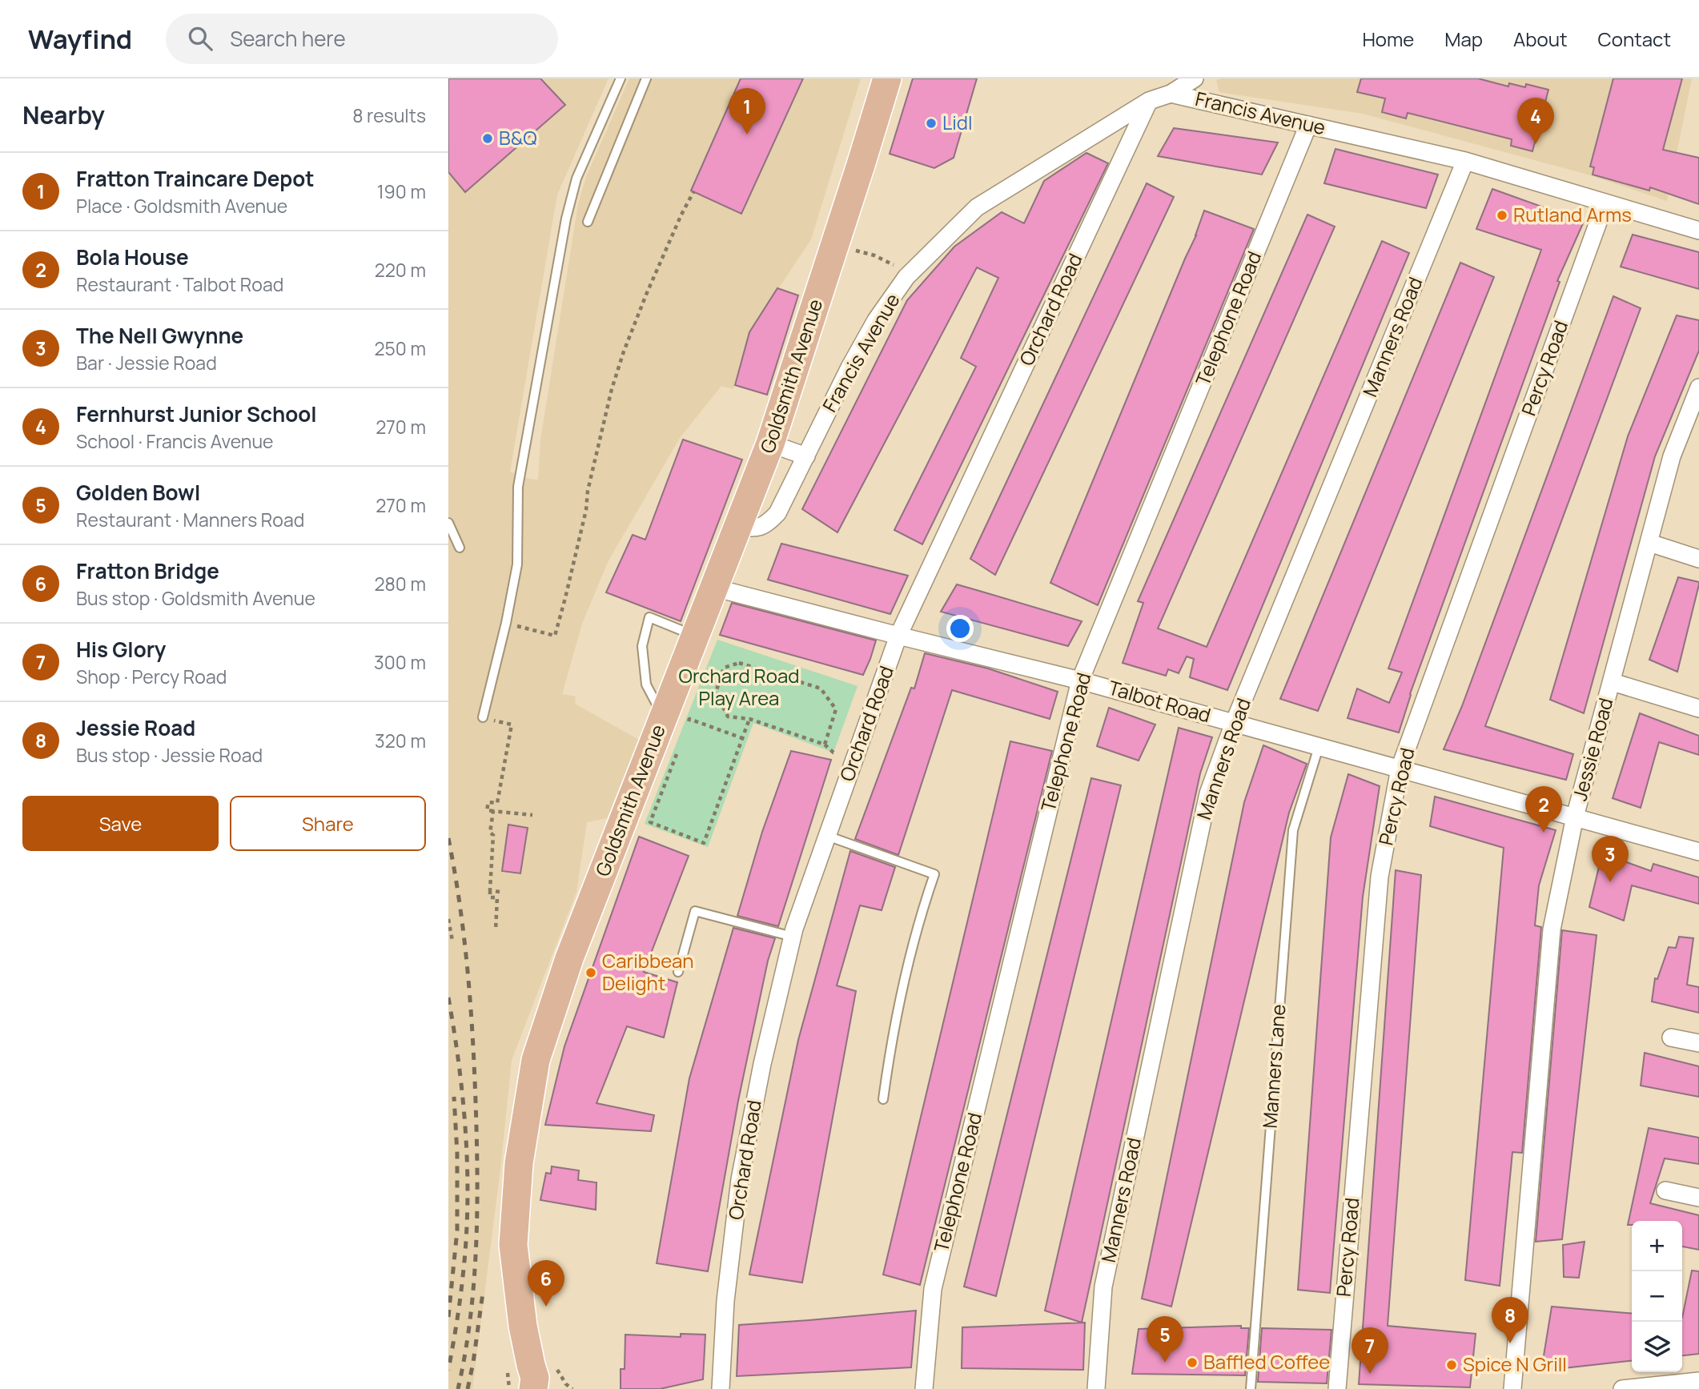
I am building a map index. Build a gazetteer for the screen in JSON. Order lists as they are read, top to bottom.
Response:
{
  "streets": {
    "main road": ["Goldsmith Avenue"],
    "street": [
      "Francis Avenue",
      "Orchard Road",
      "Telephone Road",
      "Manners Road",
      "Percy Road",
      "Talbot Road",
      "Jessie Road"
    ],
    "lane": ["Manners Lane"]
  },
  "crossings": [
    ["Francis Avenue", "Orchard Road"],
    ["Francis Avenue", "Telephone Road"],
    ["Francis Avenue", "Manners Road"],
    ["Francis Avenue", "Percy Road"],
    ["Francis Avenue", "Goldsmith Avenue"],
    ["Orchard Road", "Talbot Road"],
    ["Telephone Road", "Talbot Road"],
    ["Manners Road", "Talbot Road"],
    ["Percy Road", "Talbot Road"],
    ["Goldsmith Avenue", "Talbot Road"],
    ["Talbot Road", "Jessie Road"],
    ["Talbot Road", "Manners Lane"]
  ],
  "parks": ["Orchard Road Play Area"],
  "places": [
    "Lidl",
    "B&Q",
    "Rutland Arms",
    "Caribbean Delight",
    "Baffled Coffee",
    "Spice N Grill"
  ],
  "page": {
    "header": "Wayfind",
    "search": "Search here",
    "nav": [
      "Home",
      "Map",
      "About",
      "Contact"
    ],
    "heading": ["Nearby", "8 results"],
    "pins": [
      "1",
      "4",
      "2",
      "3",
      "6",
      "8",
      "5",
      "7"
    ],
    "list": [
      {
        "mark": "1",
        "name": "Fratton Traincare Depot",
        "note": "Place · Goldsmith Avenue",
        "value": "190 m"
      },
      {
        "mark": "2",
        "name": "Bola House",
        "note": "Restaurant · Talbot Road",
        "value": "220 m"
      },
      {
        "mark": "3",
        "name": "The Nell Gwynne",
        "note": "Bar · Jessie Road",
        "value": "250 m"
      },
      {
        "mark": "4",
        "name": "Fernhurst Junior School",
        "note": "School · Francis Avenue",
        "value": "270 m"
      },
      {
        "mark": "5",
        "name": "Golden Bowl",
        "note": "Restaurant · Manners Road",
        "value": "270 m"
      },
      {
        "mark": "6",
        "name": "Fratton Bridge",
        "note": "Bus stop · Goldsmith Avenue",
        "value": "280 m"
      },
      {
        "mark": "7",
        "name": "His Glory",
        "note": "Shop · Percy Road",
        "value": "300 m"
      },
      {
        "mark": "8",
        "name": "Jessie Road",
        "note": "Bus stop · Jessie Road",
        "value": "320 m"
      }
    ],
    "buttons": ["Save", "Share"],
    "map_buttons": ["+", "−"]
  }
}
